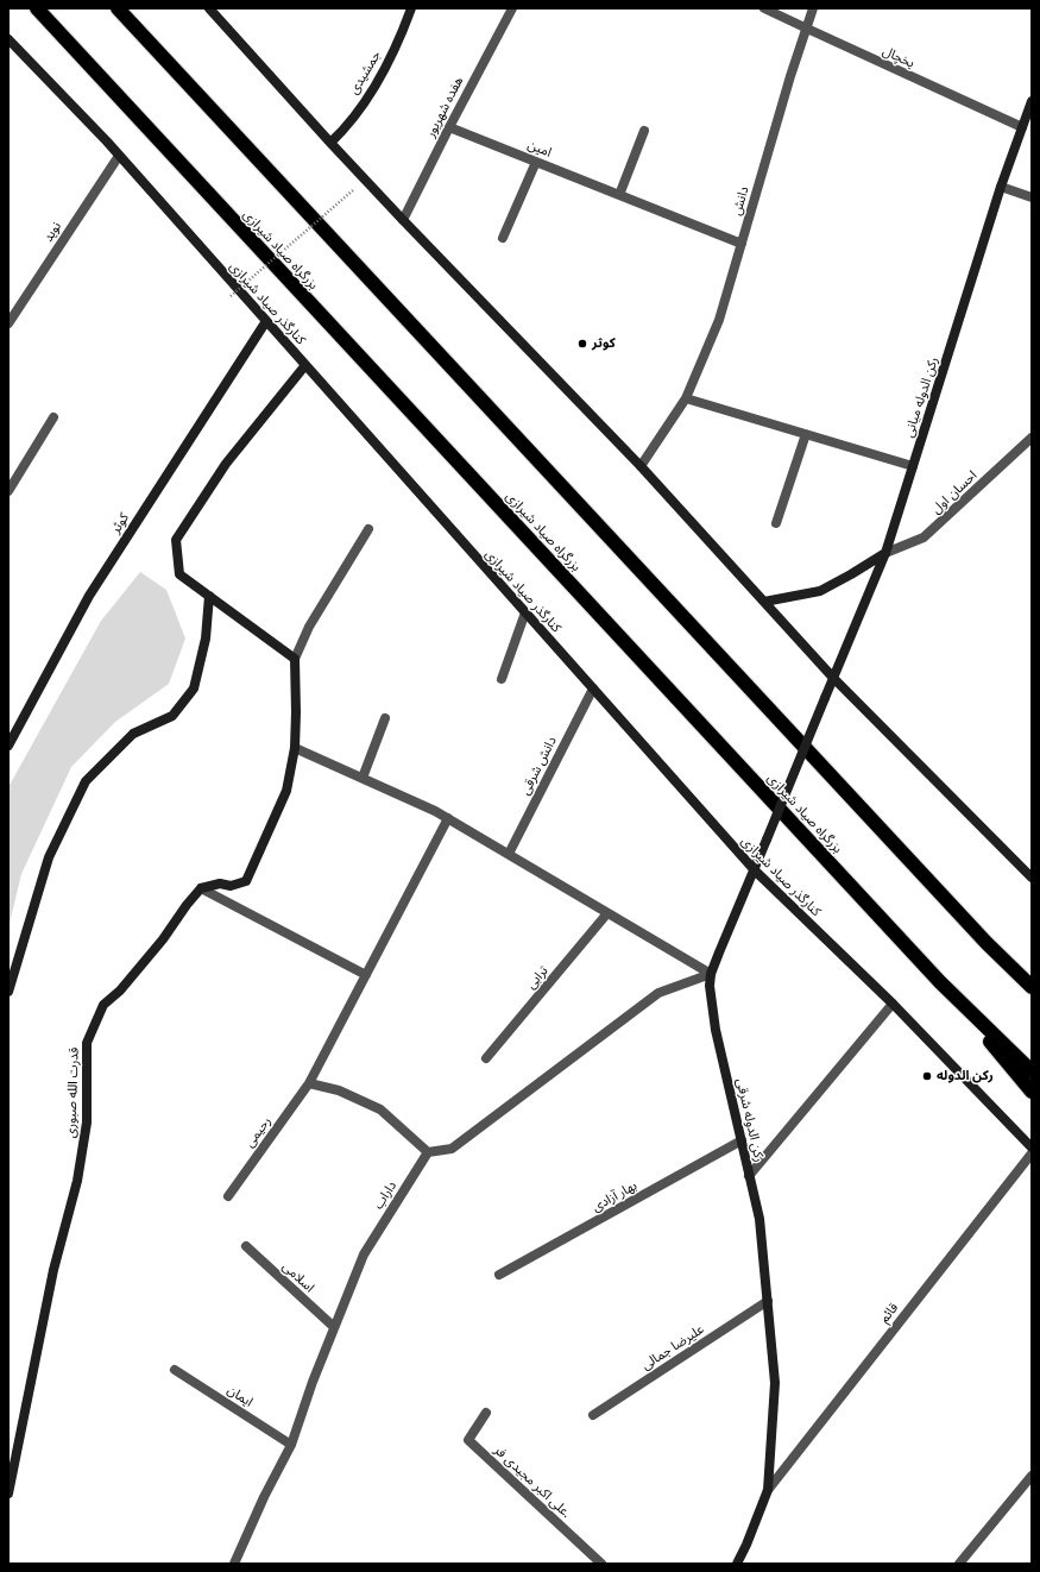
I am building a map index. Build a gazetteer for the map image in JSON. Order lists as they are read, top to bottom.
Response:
{
  "streets": {
    "highway": ["بزرگراه صیاد شیرازی"],
    "main road": [
      "جمشیدی",
      "کنارگذر صیاد شیرازی",
      "رکن الدوله میانی",
      "کوثر",
      "قدرت الله صبوری",
      "رکن الدوله شرقی"
    ],
    "street": [
      "یخچال",
      "هفده شهریور",
      "امین",
      "دانش",
      "نوید",
      "احسان اول",
      "دانش شرقی",
      "ترابی",
      "رحیمی",
      "داراب",
      "بهار آزادی",
      "اسلامی",
      "قائم",
      "علیرضا جمالی",
      "ایمان",
      "علی اکبر مجیدی فر."
    ]
  },
  "crossings": [
    ["یخچال", "دانش"],
    ["یخچال", "رکن الدوله میانی"],
    ["هفده شهریور", "امین"],
    ["امین", "دانش"],
    ["نوید", "کنارگذر صیاد شیرازی"],
    ["کنارگذر صیاد شیرازی", "کوثر"],
    ["کنارگذر صیاد شیرازی", "دانش شرقی"],
    ["کنارگذر صیاد شیرازی", "رکن الدوله شرقی"],
    ["رکن الدوله میانی", "احسان اول"],
    ["رکن الدوله میانی", "رکن الدوله شرقی"],
    ["رکن الدوله شرقی", "بهار آزادی"],
    ["رکن الدوله شرقی", "قائم"],
    ["رکن الدوله شرقی", "علیرضا جمالی"],
    ["داراب", "اسلامی"],
    ["داراب", "ایمان"]
  ],
  "places": ["کوثر", "رکن الدوله"]
}
